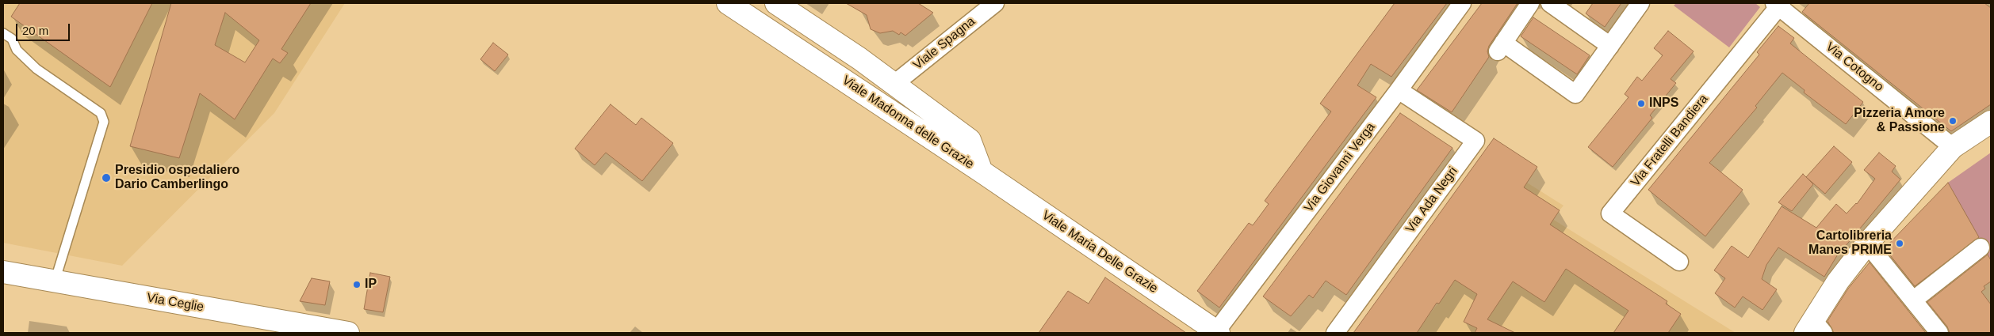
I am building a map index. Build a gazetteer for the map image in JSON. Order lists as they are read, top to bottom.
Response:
{
  "streets": {
    "street": [
      "Viale Spagna",
      "Via Cotogno",
      "Viale Madonna delle Grazie",
      "Via Fratelli Bandiera",
      "Via Giovanni Verga",
      "Via Ada Negri",
      "Viale Maria Delle Grazie",
      "Via Ceglie"
    ]
  },
  "crossings": [
    ["Viale Spagna", "Viale Madonna delle Grazie"],
    ["Via Cotogno", "Via Fratelli Bandiera"],
    ["Viale Madonna delle Grazie", "Viale Maria Delle Grazie"],
    ["Via Giovanni Verga", "Via Ada Negri"],
    ["Via Giovanni Verga", "Viale Maria Delle Grazie"]
  ],
  "places": [
    "INPS",
    "Pizzeria Amore & Passione",
    "Presidio ospedaliero Dario Camberlingo",
    "Cartolibreria Manes PRIME",
    "IP"
  ],
  "scale_bar": "20 m"
}
